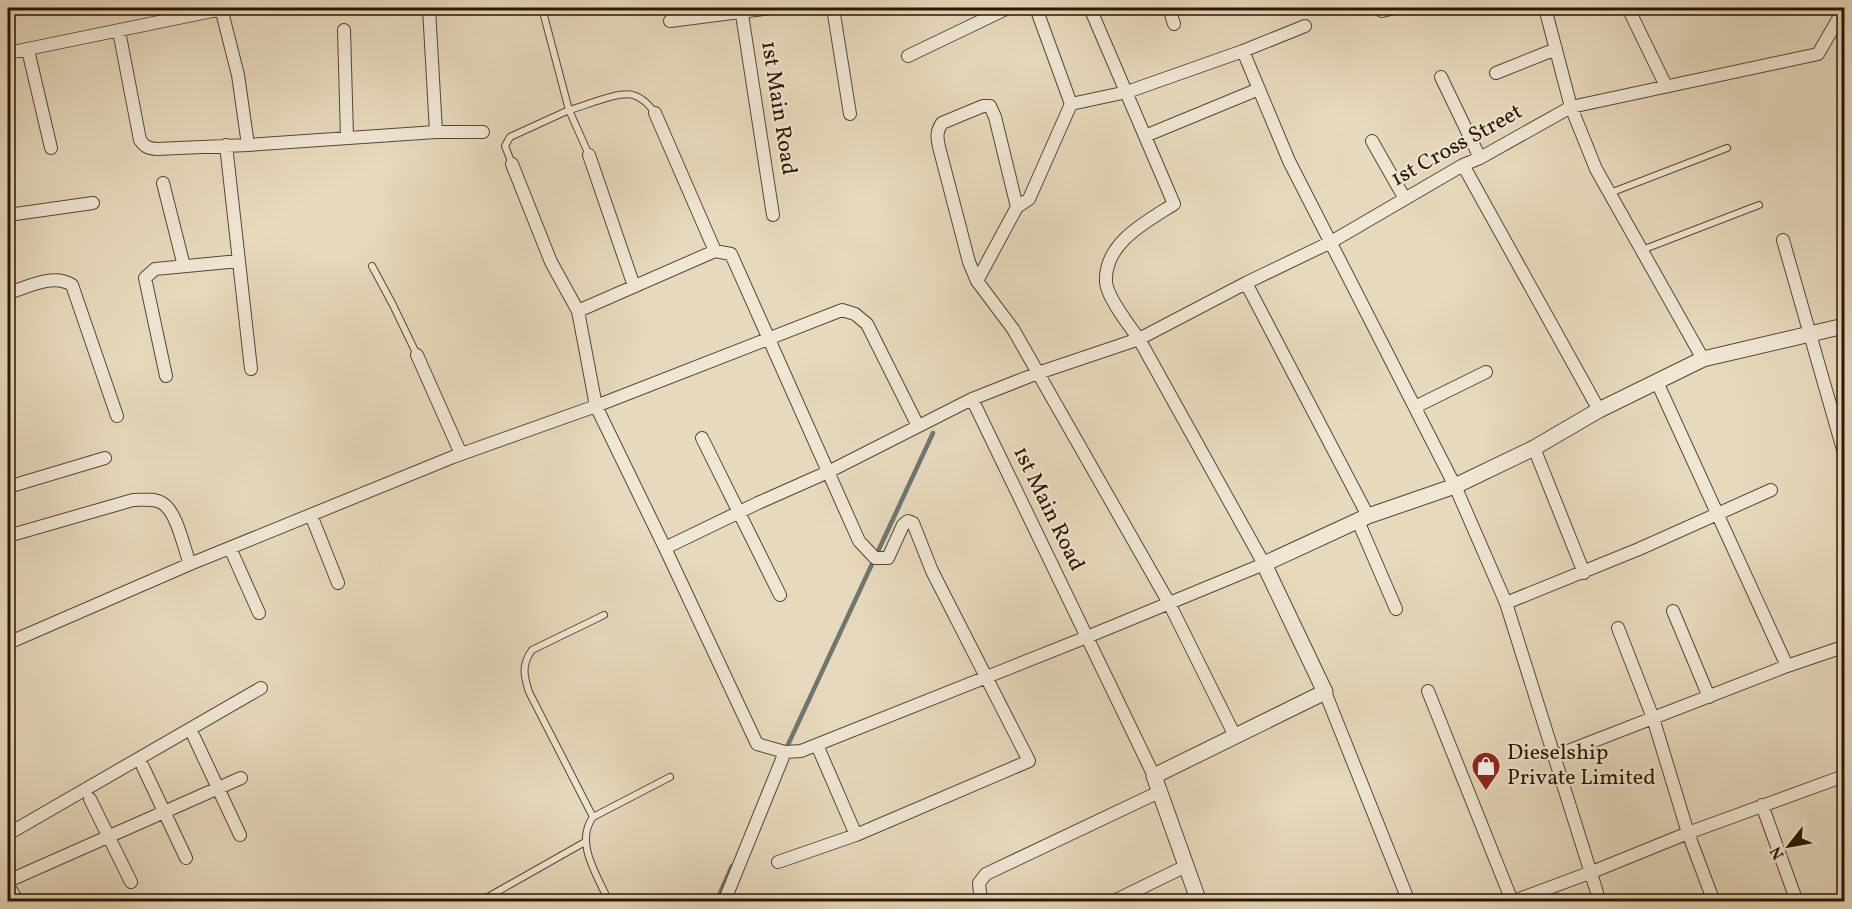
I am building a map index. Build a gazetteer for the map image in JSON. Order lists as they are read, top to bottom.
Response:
{
  "streets": {
    "street": ["1st Main Road", "1st Cross Street"]
  },
  "crossings": [
    ["1st Main Road", "1st Cross Street"]
  ],
  "places": {
    "shop": ["Dieselship Private Limited"]
  },
  "north": "bottom left"
}
